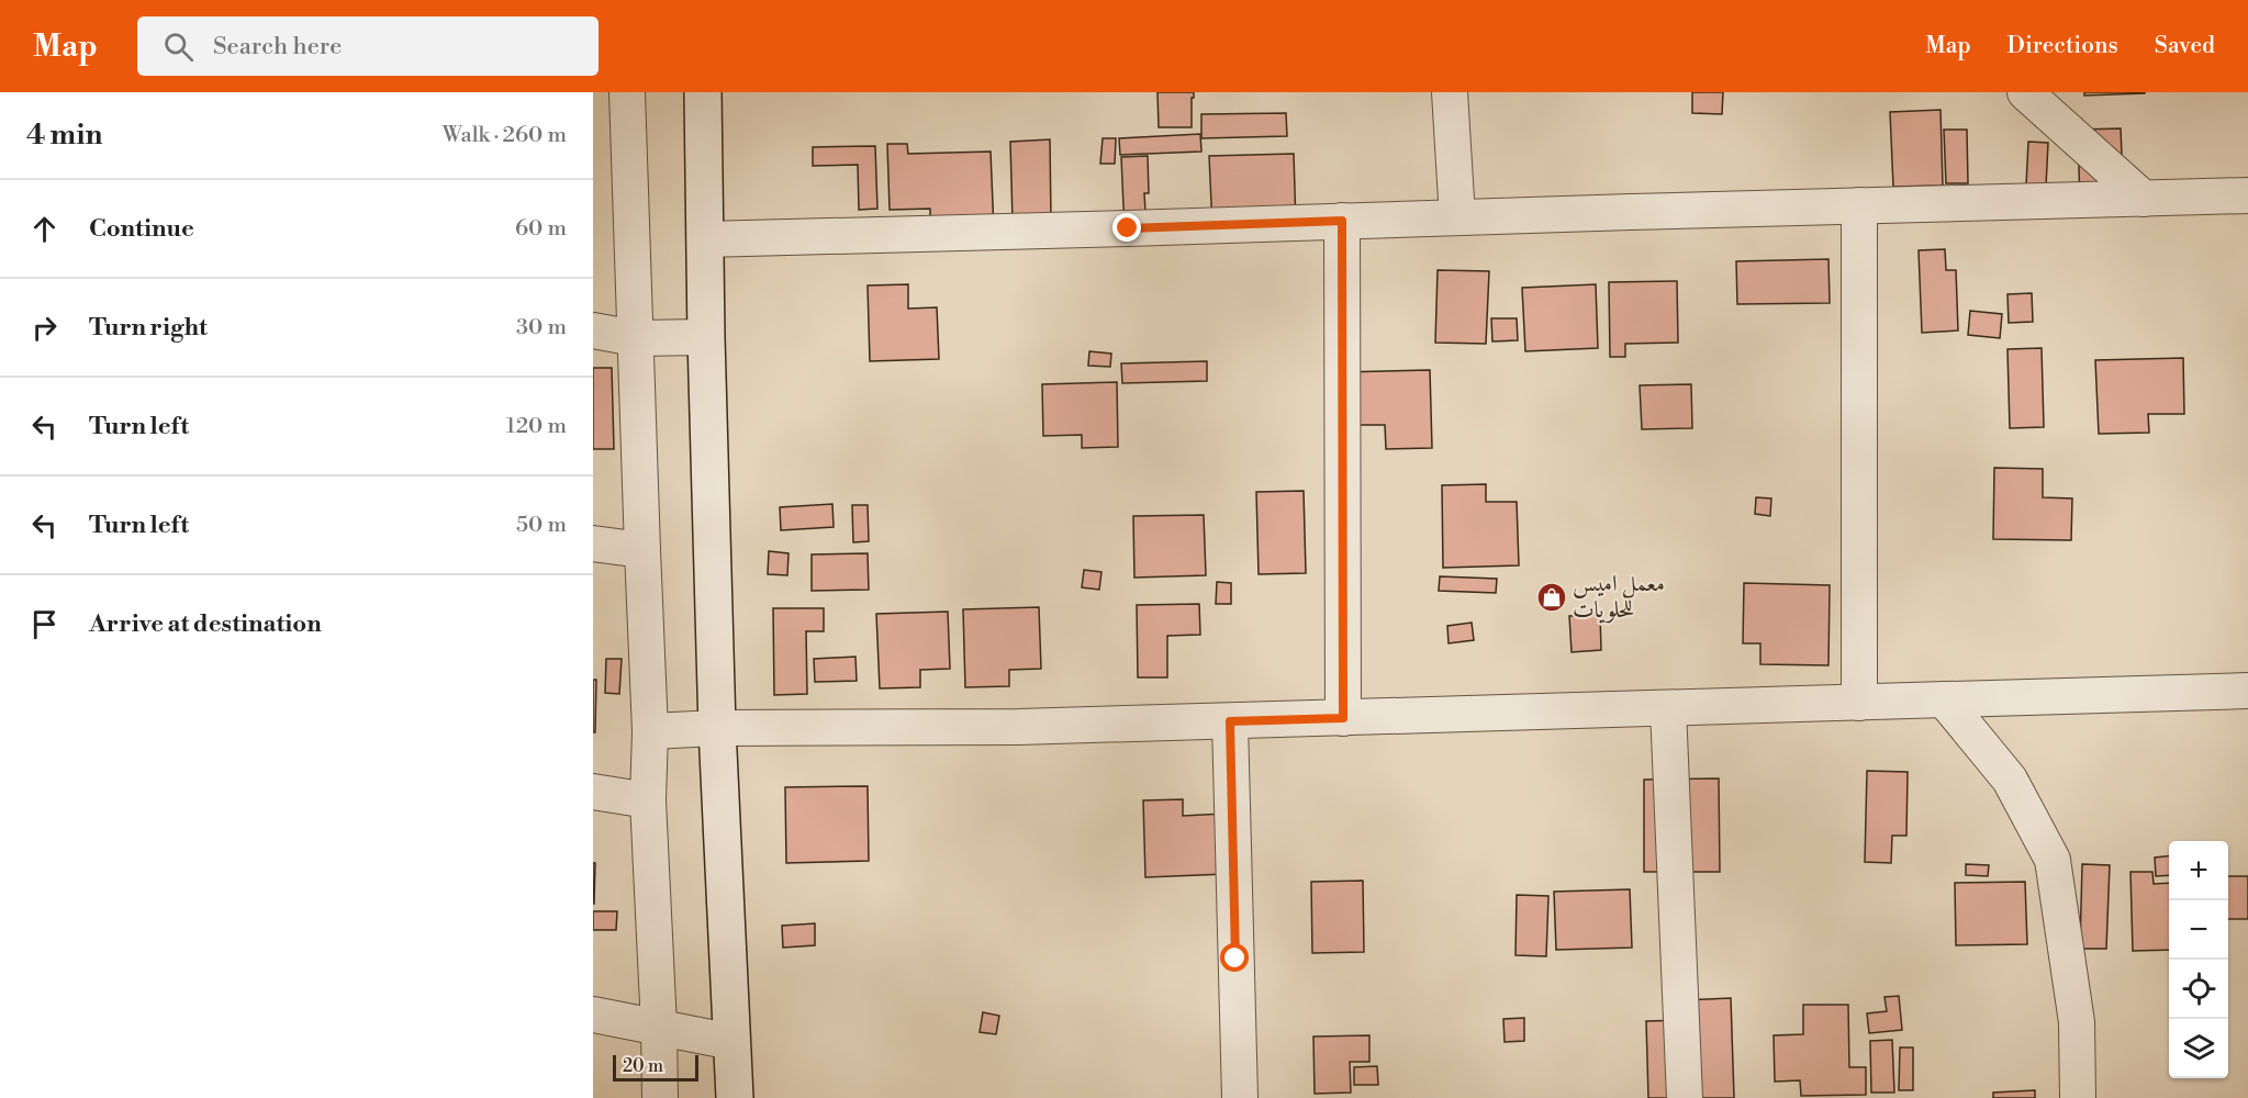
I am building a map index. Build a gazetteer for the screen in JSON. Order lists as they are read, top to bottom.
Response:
{
  "places": {
    "shop": ["معمل اميس للحلويات"]
  },
  "scale_bar": "20 m",
  "page": {
    "header": "Map",
    "search": "Search here",
    "nav": ["Map", "Directions", "Saved"],
    "heading": ["4 min", "Walk · 260 m"],
    "list": [
      ["Continue", "60 m"],
      ["Turn right", "30 m"],
      ["Turn left", "120 m"],
      ["Turn left", "50 m"],
      "Arrive at destination"
    ],
    "map_buttons": ["+", "−"],
    "scale": "20 m"
  }
}
